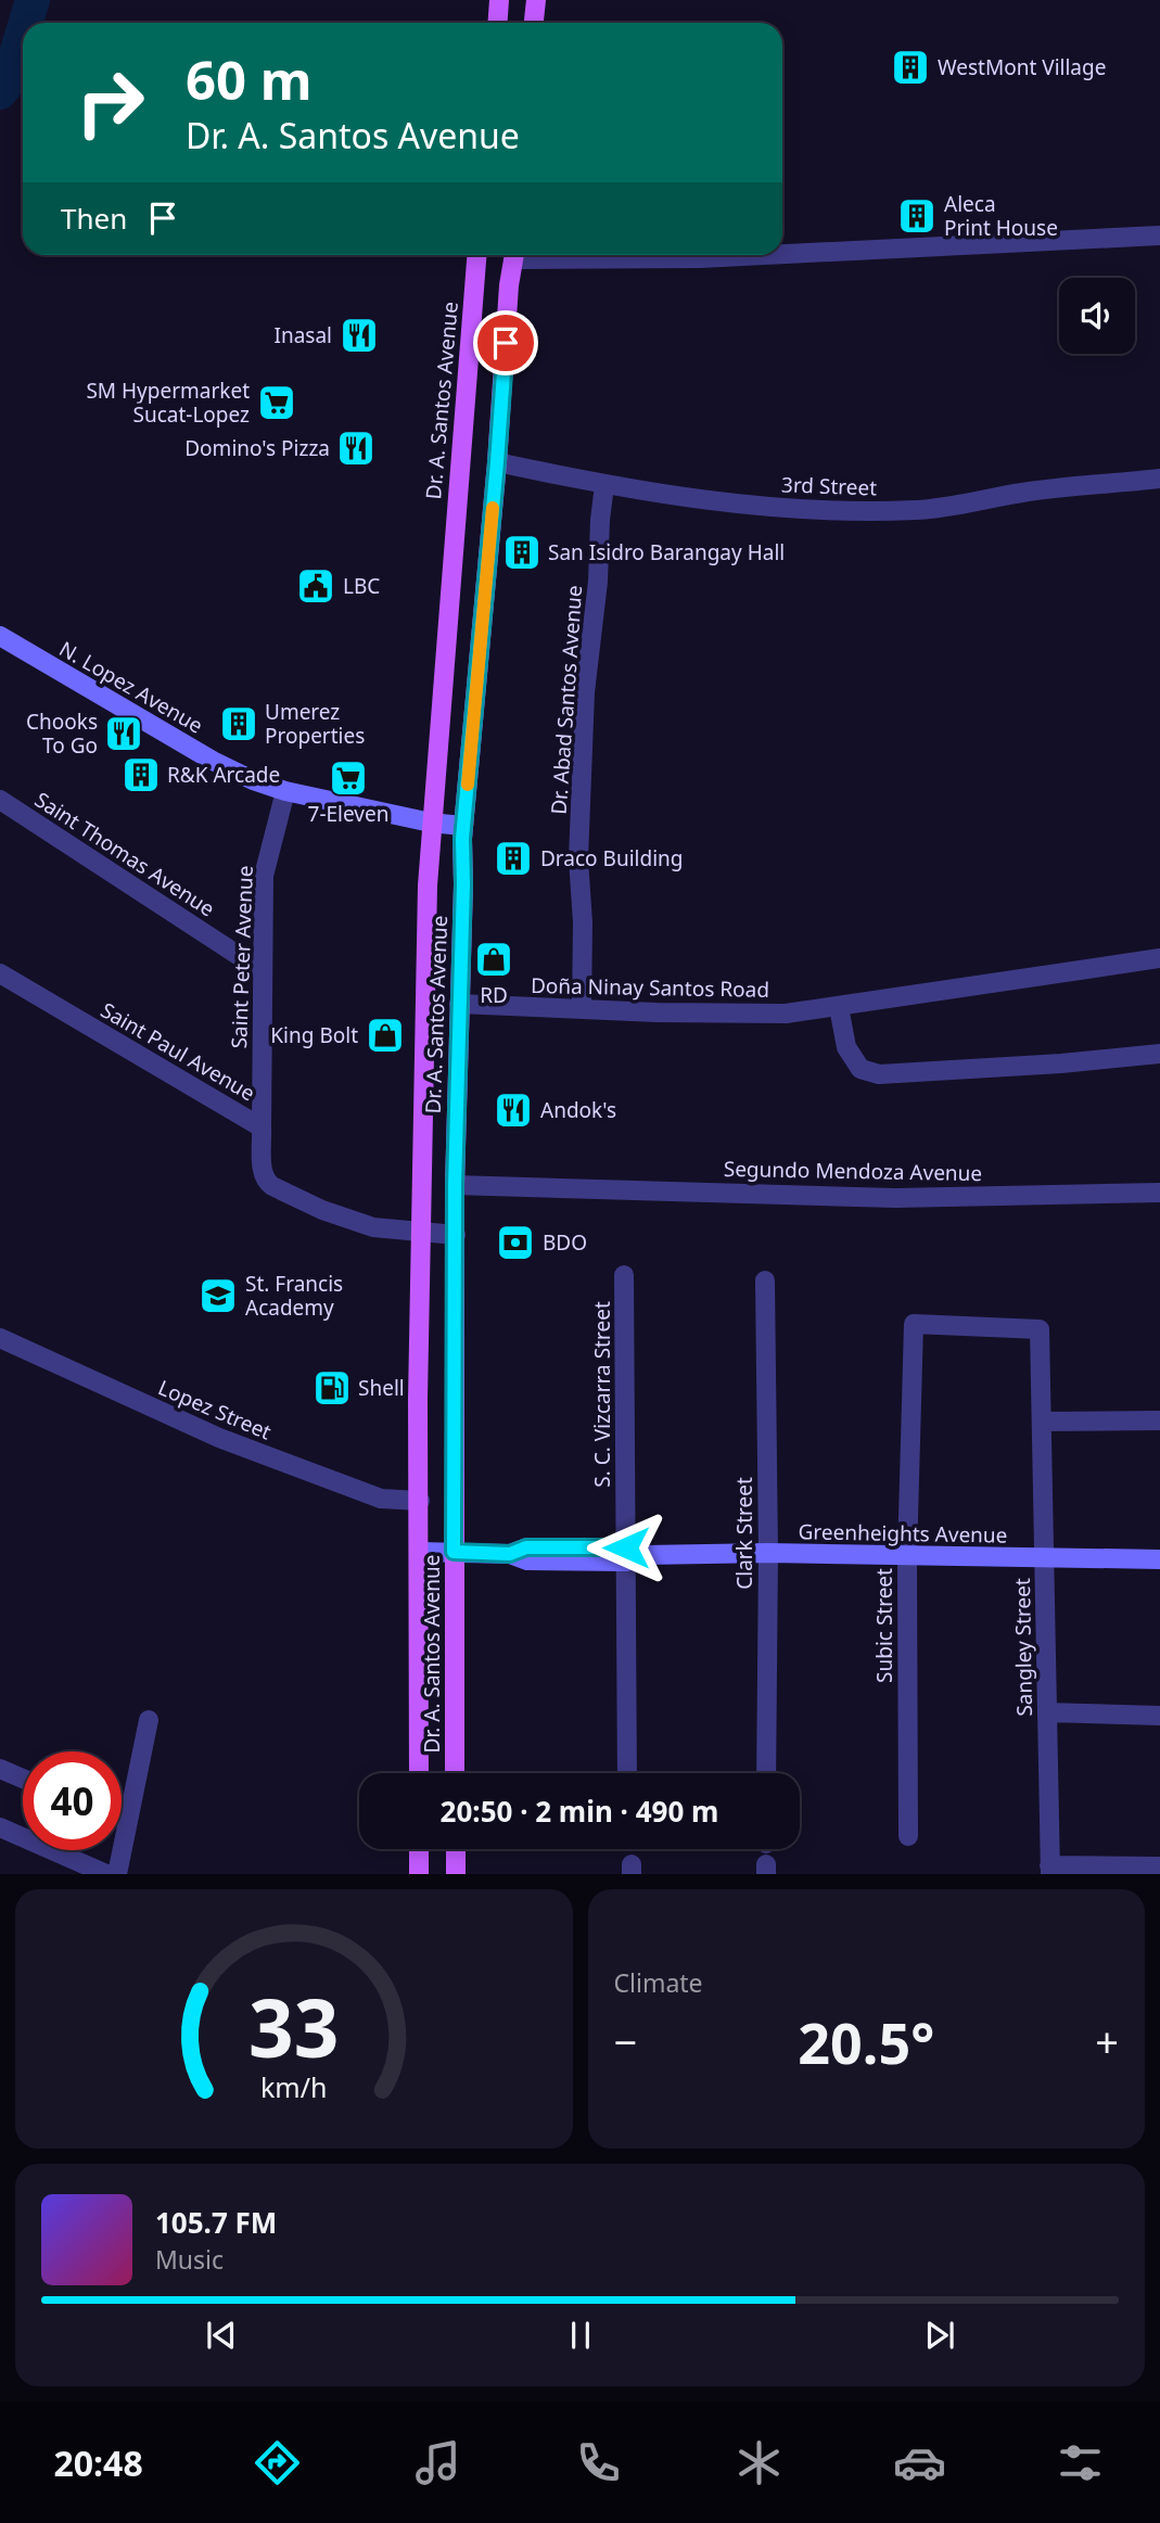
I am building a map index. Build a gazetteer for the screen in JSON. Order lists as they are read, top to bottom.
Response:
{
  "streets": {
    "main road": ["Dr. A. Santos Avenue"],
    "street": [
      "3rd Street",
      "N. Lopez Avenue",
      "Dr. Abad Santos Avenue",
      "Saint Thomas Avenue",
      "Saint Peter Avenue",
      "Doña Ninay Santos Road",
      "Saint Paul Avenue",
      "Segundo Mendoza Avenue",
      "S. C. Vizcarra Street",
      "Lopez Street",
      "Clark Street",
      "Greenheights Avenue",
      "Subic Street",
      "Sangley Street"
    ]
  },
  "crossings": [
    ["Dr. A. Santos Avenue", "3rd Street"],
    ["Dr. A. Santos Avenue", "N. Lopez Avenue"],
    ["Dr. A. Santos Avenue", "Doña Ninay Santos Road"],
    ["Dr. A. Santos Avenue", "Saint Paul Avenue"],
    ["Dr. A. Santos Avenue", "Segundo Mendoza Avenue"],
    ["Dr. A. Santos Avenue", "Lopez Street"],
    ["Dr. A. Santos Avenue", "Greenheights Avenue"],
    ["3rd Street", "Dr. Abad Santos Avenue"],
    ["N. Lopez Avenue", "Saint Peter Avenue"],
    ["Dr. Abad Santos Avenue", "Doña Ninay Santos Road"],
    ["Saint Thomas Avenue", "Saint Peter Avenue"],
    ["Saint Peter Avenue", "Saint Paul Avenue"],
    ["S. C. Vizcarra Street", "Greenheights Avenue"],
    ["Clark Street", "Greenheights Avenue"],
    ["Greenheights Avenue", "Subic Street"],
    ["Greenheights Avenue", "Sangley Street"],
    ["Subic Street", "Sangley Street"]
  ],
  "places": {
    "building": [
      "WestMont Village",
      "Aleca Print House",
      "San Isidro Barangay Hall",
      "Umerez Properties",
      "R&K Arcade",
      "Draco Building"
    ],
    "restaurant": [
      "Inasal",
      "Domino's Pizza",
      "Chooks To Go",
      "Andok's"
    ],
    "supermarket": ["SM Hypermarket Sucat-Lopez", "7-Eleven"],
    "public building": ["LBC"],
    "shop": ["RD", "King Bolt"],
    "bank": ["BDO"],
    "school or university": ["St. Francis Academy"],
    "fuel station": ["Shell"]
  },
  "page": {
    "turn": ["60 m", "Dr. A. Santos Avenue"],
    "then": "Then",
    "limit": "40",
    "trip": "20:50 · 2 min · 490 m",
    "tile": "Climate",
    "heat": ["−", "20.5°", "+"],
    "song": ["105.7 FM", "Music"],
    "tabs": "20:48",
    "gauge": ["33", "km/h"]
  }
}
